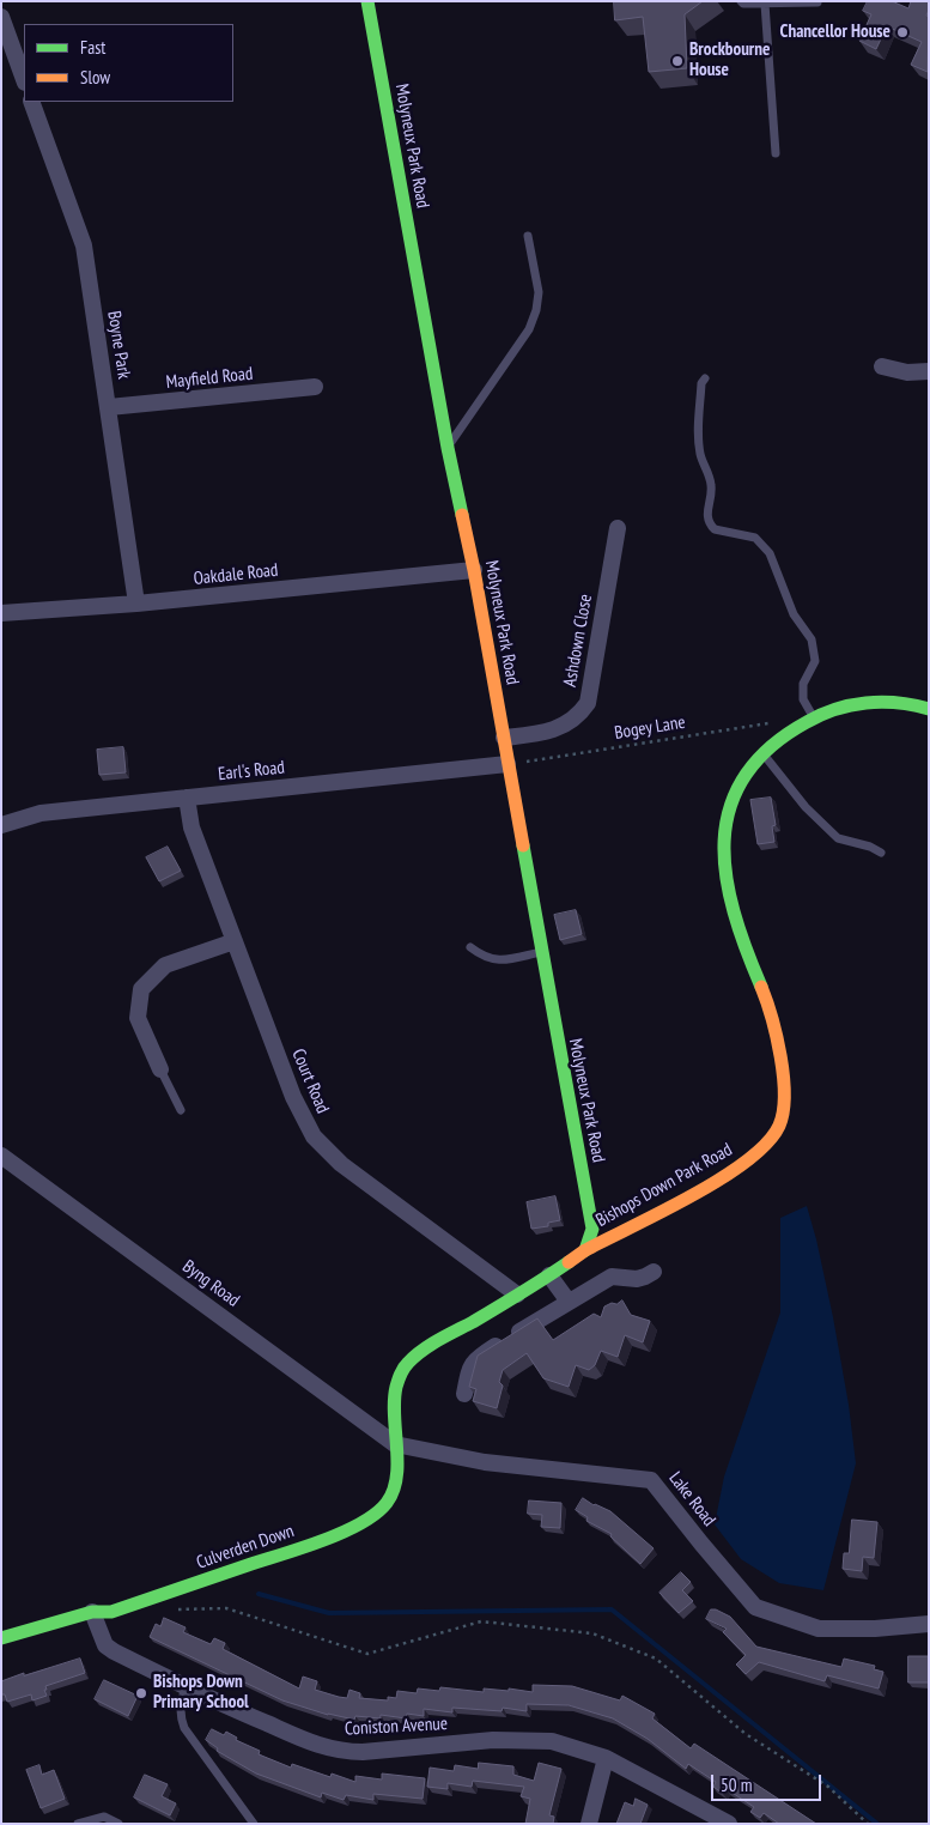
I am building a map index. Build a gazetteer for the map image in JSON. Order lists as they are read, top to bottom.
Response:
{
  "streets": {
    "street": [
      "Molyneux Park Road",
      "Boyne Park",
      "Mayfield Road",
      "Oakdale Road",
      "Ashdown Close",
      "Earl's Road",
      "Court Road",
      "Bishops Down Park Road",
      "Byng Road",
      "Lake Road",
      "Culverden Down",
      "Coniston Avenue"
    ],
    "path": ["Bogey Lane"]
  },
  "crossings": [
    ["Molyneux Park Road", "Oakdale Road"],
    ["Molyneux Park Road", "Ashdown Close"],
    ["Molyneux Park Road", "Bogey Lane"],
    ["Molyneux Park Road", "Earl's Road"],
    ["Molyneux Park Road", "Bishops Down Park Road"],
    ["Boyne Park", "Mayfield Road"],
    ["Boyne Park", "Oakdale Road"],
    ["Bogey Lane", "Earl's Road"],
    ["Bogey Lane", "Bishops Down Park Road"],
    ["Earl's Road", "Court Road"],
    ["Court Road", "Bishops Down Park Road"],
    ["Bishops Down Park Road", "Culverden Down"],
    ["Byng Road", "Lake Road"],
    ["Byng Road", "Culverden Down"],
    ["Lake Road", "Culverden Down"],
    ["Culverden Down", "Coniston Avenue"]
  ],
  "places": ["Chancellor House", "Brockbourne House", "Bishops Down Primary School"],
  "legend": ["Fast", "Slow"],
  "scale_bar": "50 m"
}
